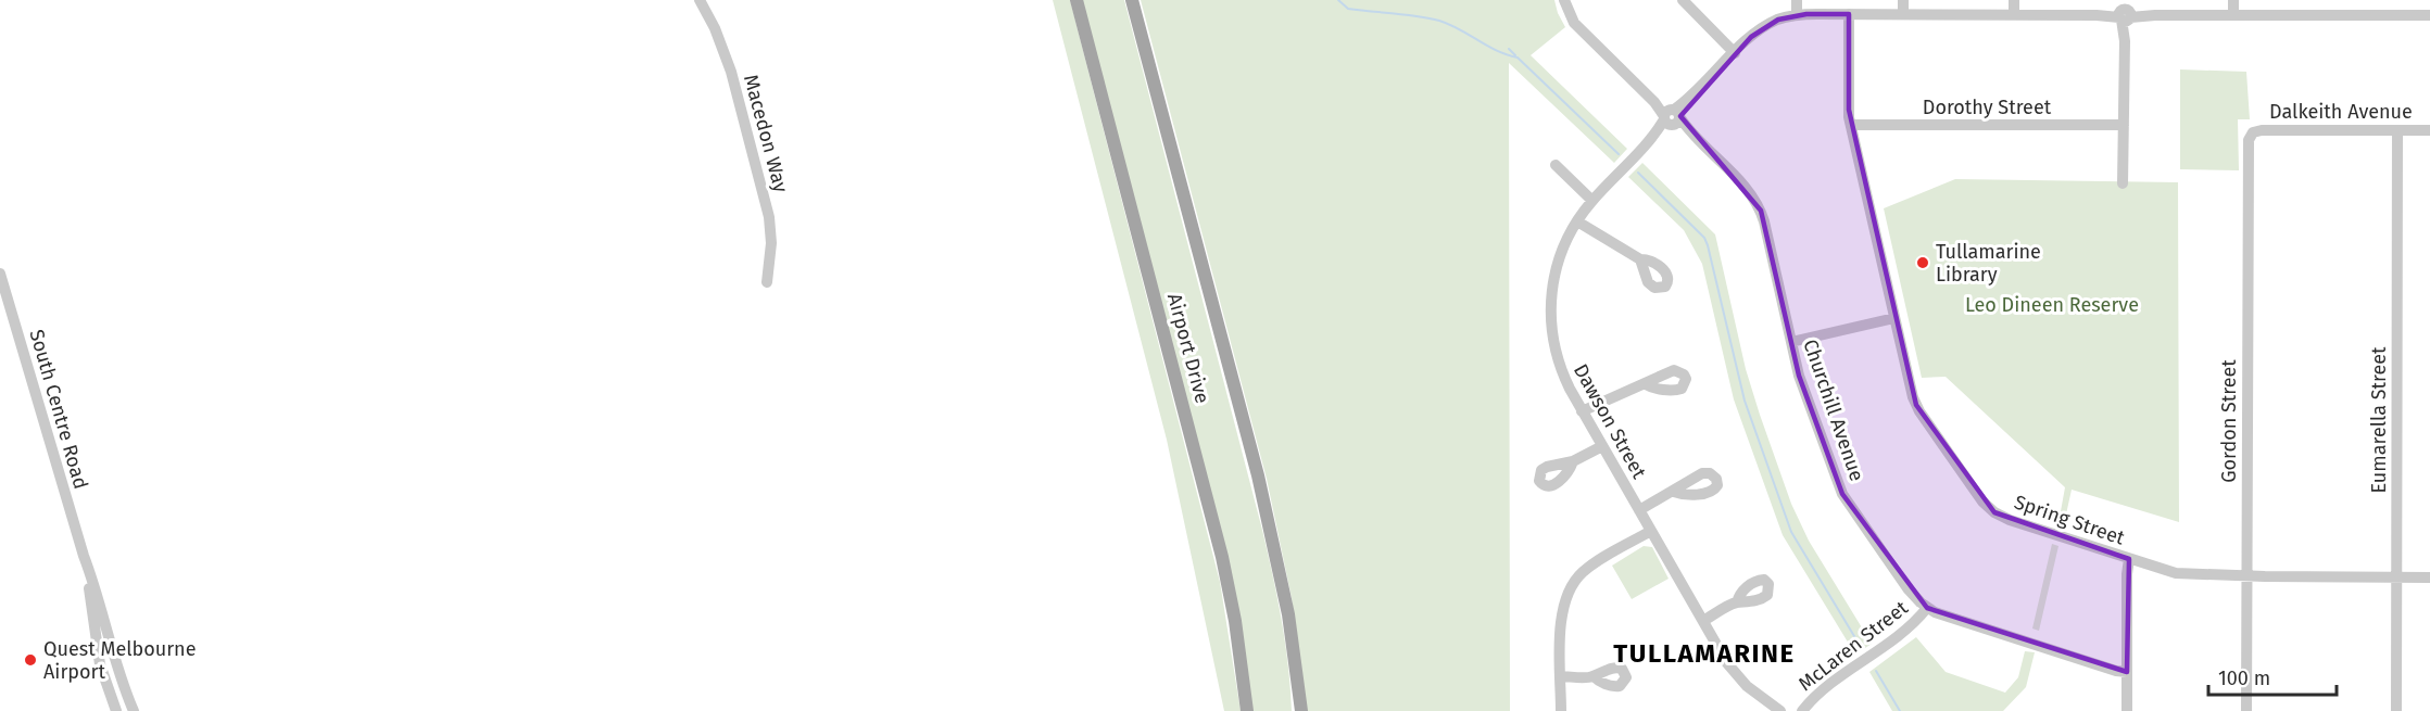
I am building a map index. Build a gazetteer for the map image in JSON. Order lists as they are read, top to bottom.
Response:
{
  "streets": {
    "main road": ["Airport Drive"],
    "street": [
      "Dorothy Street",
      "Dalkeith Avenue",
      "Macedon Way",
      "South Centre Road",
      "Churchill Avenue",
      "Eumarella Street",
      "Dawson Street",
      "Gordon Street",
      "Spring Street",
      "McLaren Street"
    ]
  },
  "crossings": [
    ["Dorothy Street", "Spring Street"],
    ["Dalkeith Avenue", "Eumarella Street"],
    ["Dalkeith Avenue", "Gordon Street"],
    ["Churchill Avenue", "Dawson Street"],
    ["Churchill Avenue", "McLaren Street"],
    ["Eumarella Street", "Spring Street"],
    ["Dawson Street", "Spring Street"],
    ["Gordon Street", "Spring Street"]
  ],
  "districts": ["TULLAMARINE"],
  "parks": ["Leo Dineen Reserve"],
  "places": ["Tullamarine Library", "Quest Melbourne Airport"],
  "scale_bar": "100 m"
}
